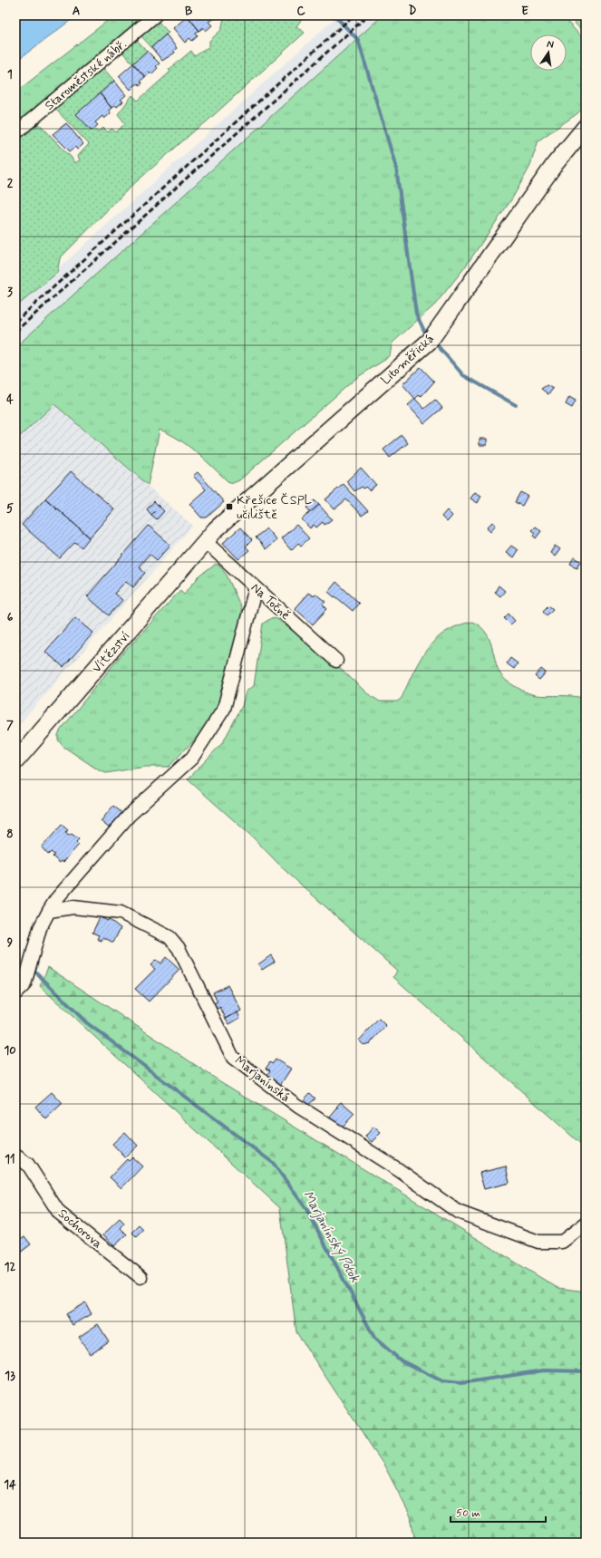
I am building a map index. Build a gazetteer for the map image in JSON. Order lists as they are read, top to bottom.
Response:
{
  "streets": {
    "main road": ["Litoměřická", "Vítězství"],
    "street": [
      "Staroměstské nábř.",
      "Na Točně",
      "Marjanínská",
      "Sochorova"
    ]
  },
  "crossings": [
    ["Litoměřická", "Na Točně"],
    ["Litoměřická", "Vítězství"],
    ["Na Točně", "Vítězství"]
  ],
  "water": ["Marjanínský Potok"],
  "places": {
    "transit": ["Křešice ČSPL učiliště"]
  },
  "scale_bar": "50 m",
  "north": "top",
  "grid": {
    "columns": [
      "A",
      "B",
      "C",
      "D",
      "E"
    ],
    "rows": [
      "1",
      "2",
      "3",
      "4",
      "5",
      "6",
      "7",
      "8",
      "9",
      "10",
      "11",
      "12",
      "13",
      "14"
    ]
  }
}
